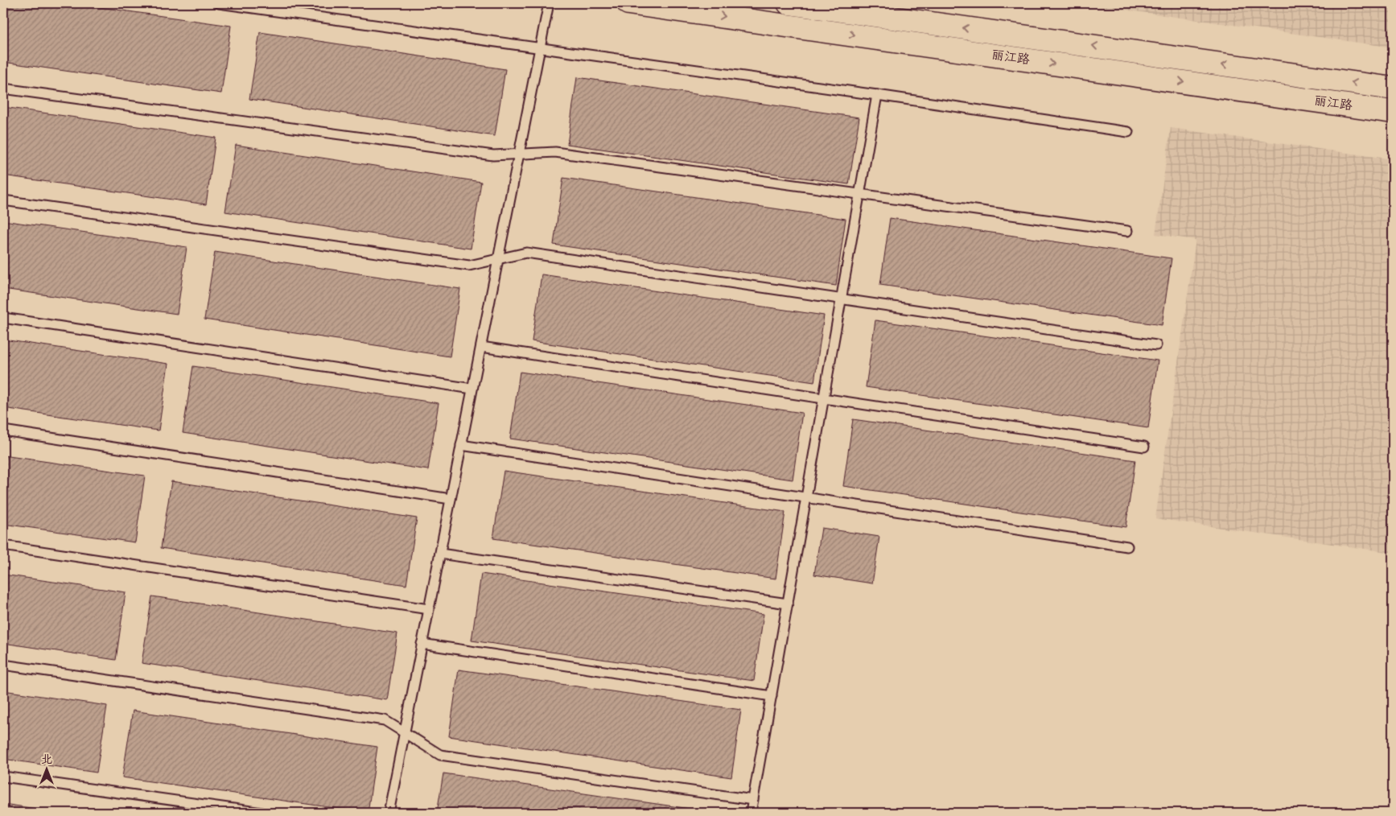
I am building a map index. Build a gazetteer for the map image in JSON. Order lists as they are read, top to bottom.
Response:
{
  "streets": {
    "street": ["丽江路"]
  },
  "north": "top"
}
